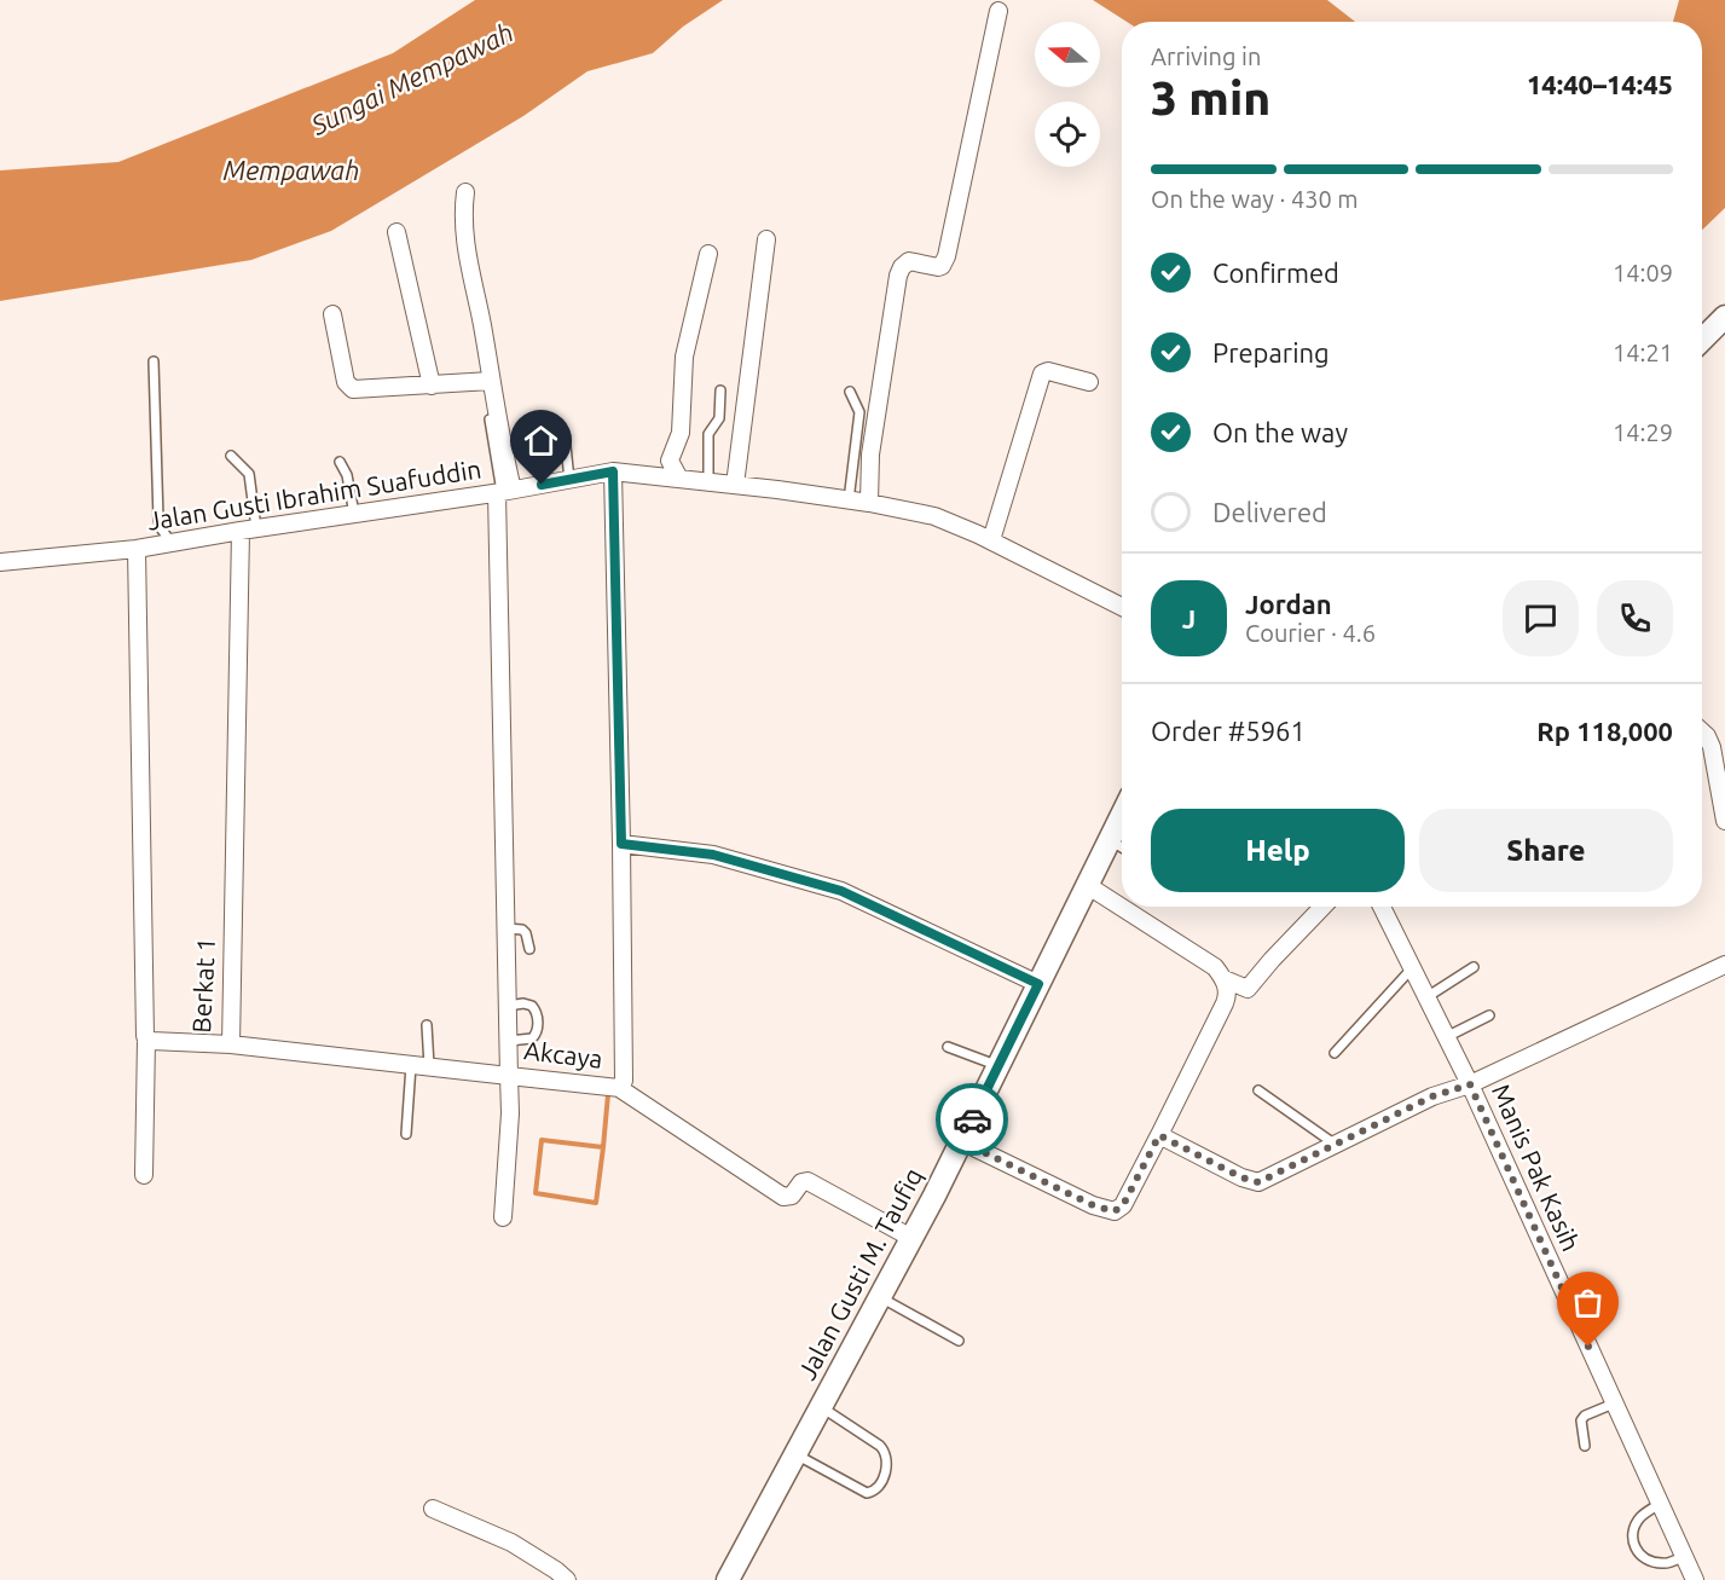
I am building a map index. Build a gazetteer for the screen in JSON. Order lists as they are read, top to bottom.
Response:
{
  "streets": {
    "main road": ["Jalan Gusti M. Taufiq"],
    "street": [
      "Jalan Gusti Ibrahim Suafuddin",
      "Berkat 1",
      "Akcaya",
      "Manis Pak Kasih"
    ]
  },
  "crossings": [
    ["Jalan Gusti Ibrahim Suafuddin", "Berkat 1"],
    ["Jalan Gusti Ibrahim Suafuddin", "Akcaya"]
  ],
  "water": ["Sungai Mempawah", "Mempawah"],
  "north": "left",
  "page": {
    "heading": ["3 min", "Arriving in", "14:40–14:45"],
    "panel": [
      "Jordan",
      "Courier · 4.6",
      "Order #5961",
      "Rp 118,000"
    ],
    "bar": "On the way · 430 m",
    "list": [
      ["Confirmed", "14:09"],
      ["Preparing", "14:21"],
      ["On the way", "14:29"],
      "Delivered"
    ],
    "round": "J",
    "buttons": ["Help", "Share"]
  }
}
